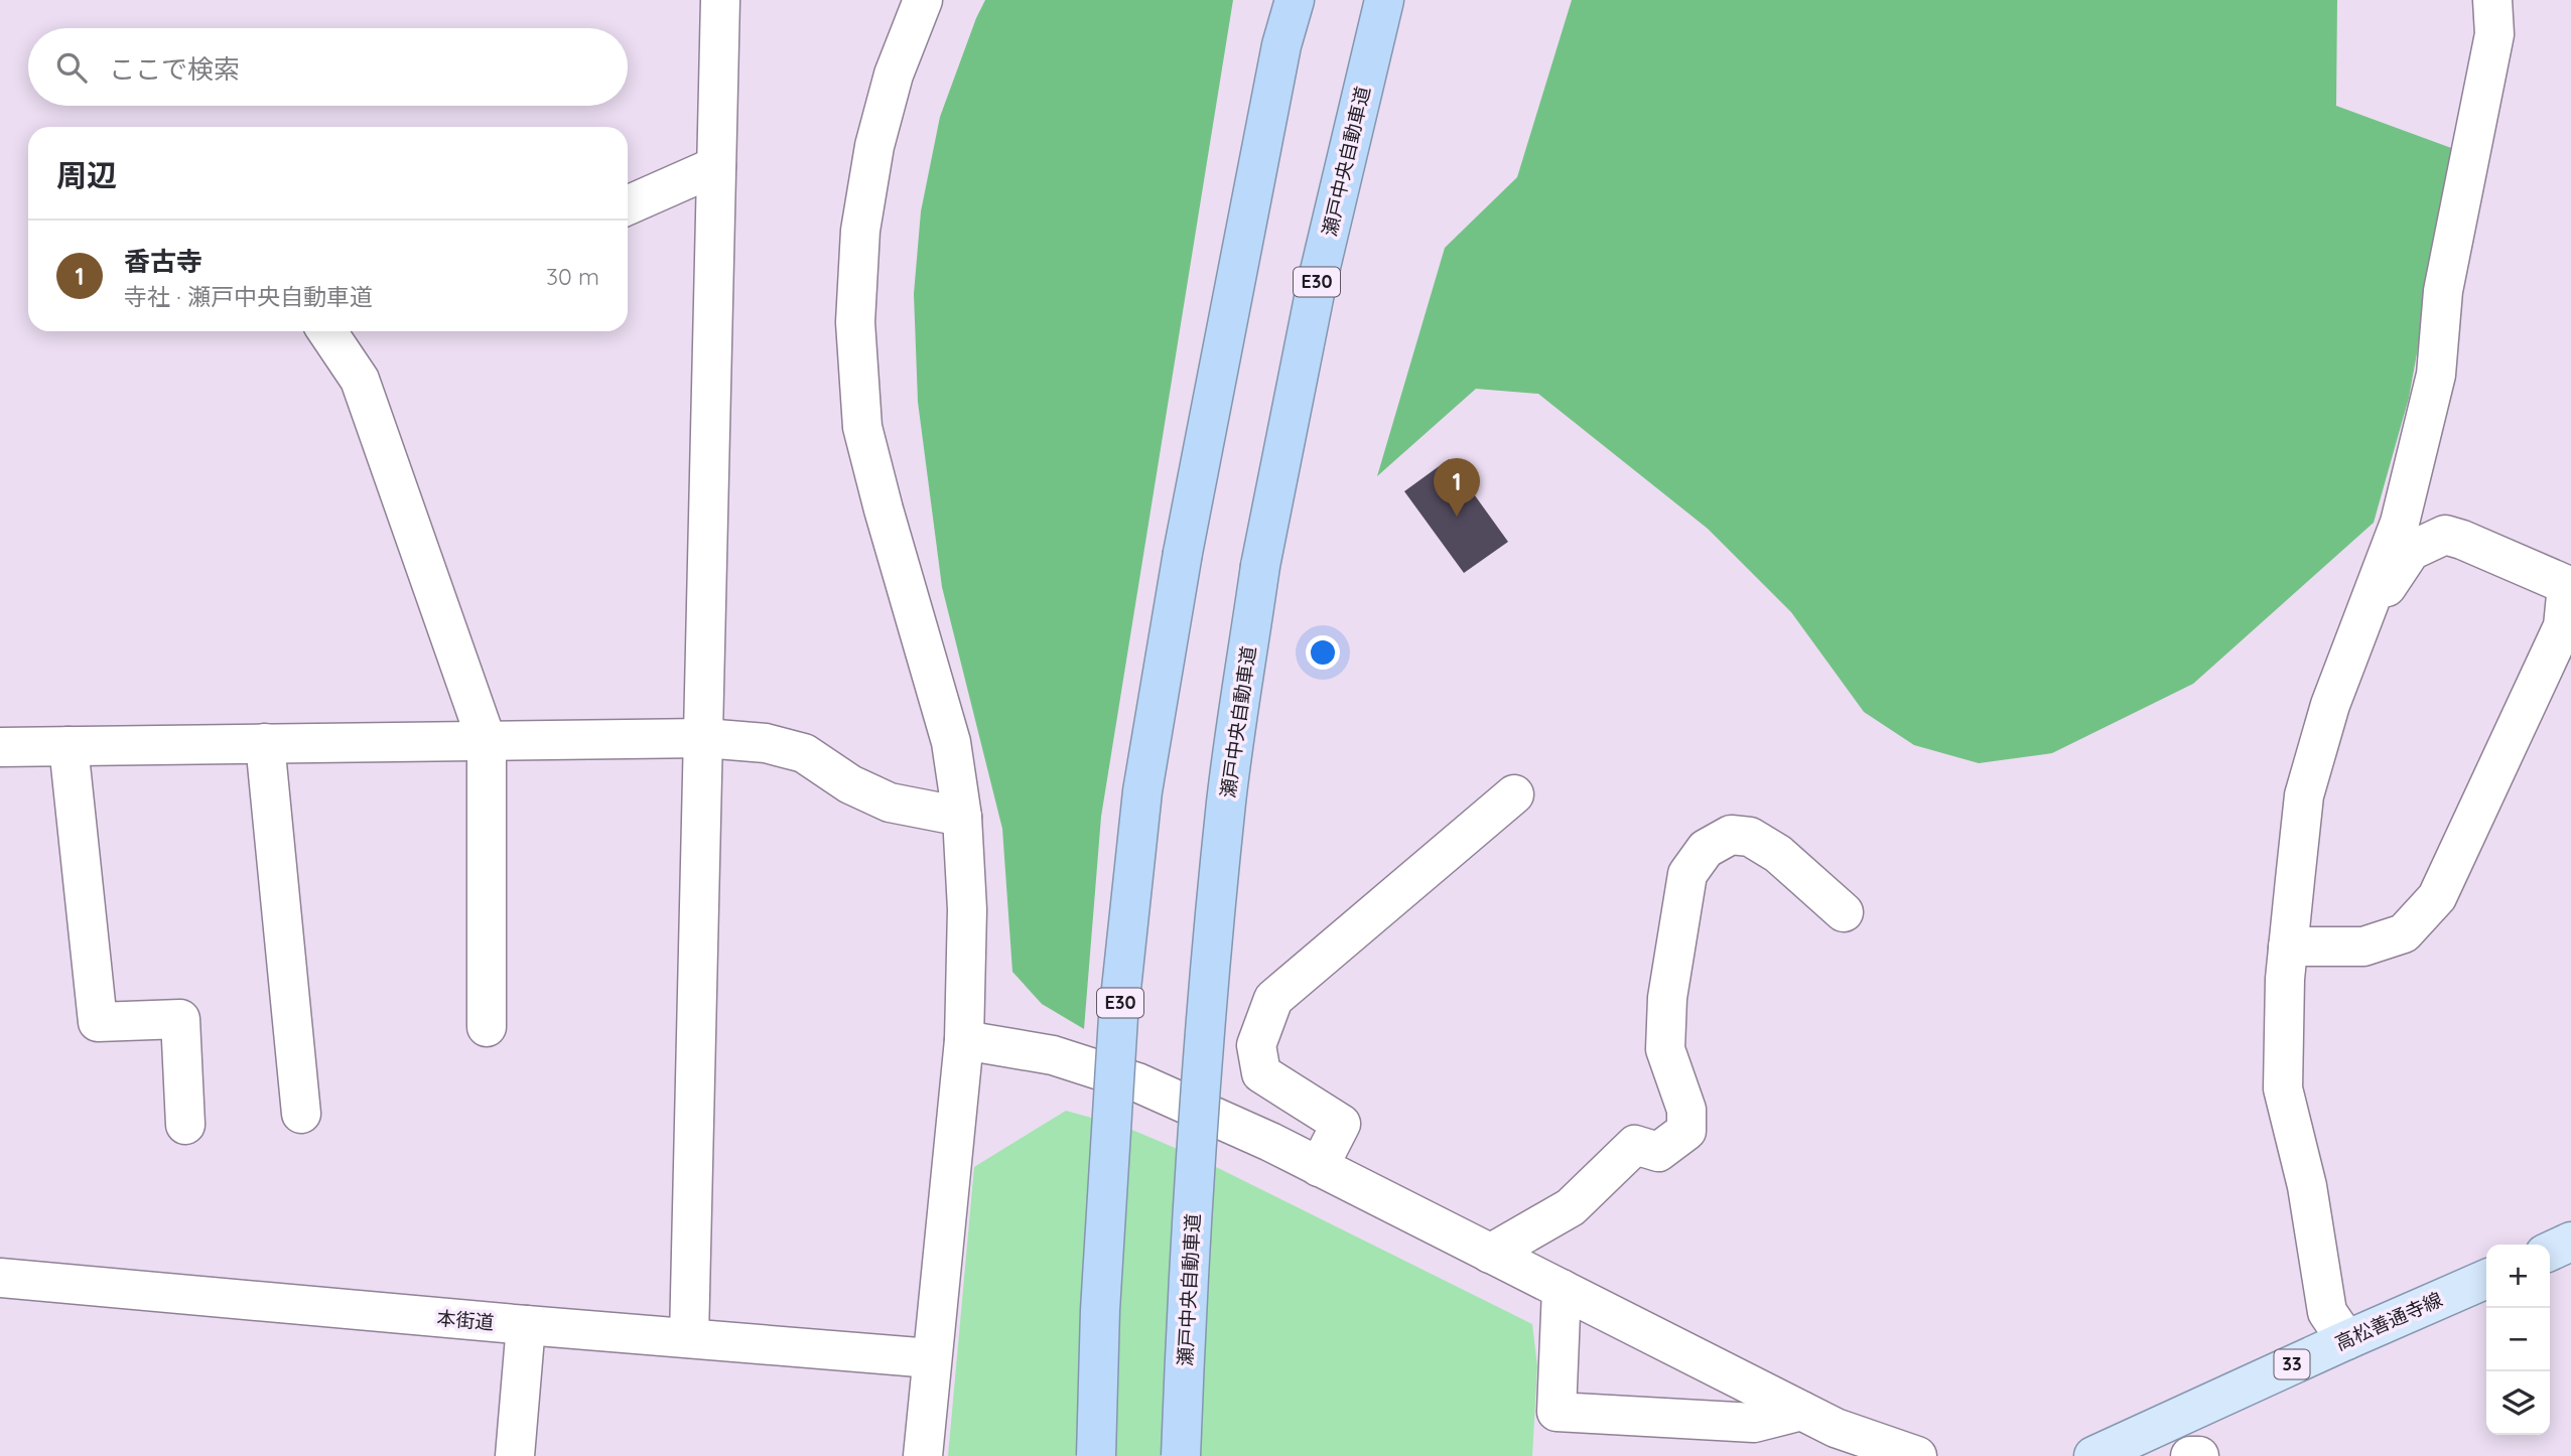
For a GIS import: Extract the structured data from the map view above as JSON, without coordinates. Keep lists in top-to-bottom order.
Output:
{
  "streets": {
    "highway": ["瀬戸中央自動車道", "E30"],
    "main road": ["高松善通寺線", "33"],
    "street": ["本街道"]
  },
  "page": {
    "search": "ここで検索",
    "heading": "周辺",
    "list": [
      {
        "mark": "1",
        "name": "香古寺",
        "note": "寺社 · 瀬戸中央自動車道",
        "value": "30 m"
      }
    ],
    "pins": "1",
    "map_buttons": ["+", "−"]
  }
}
